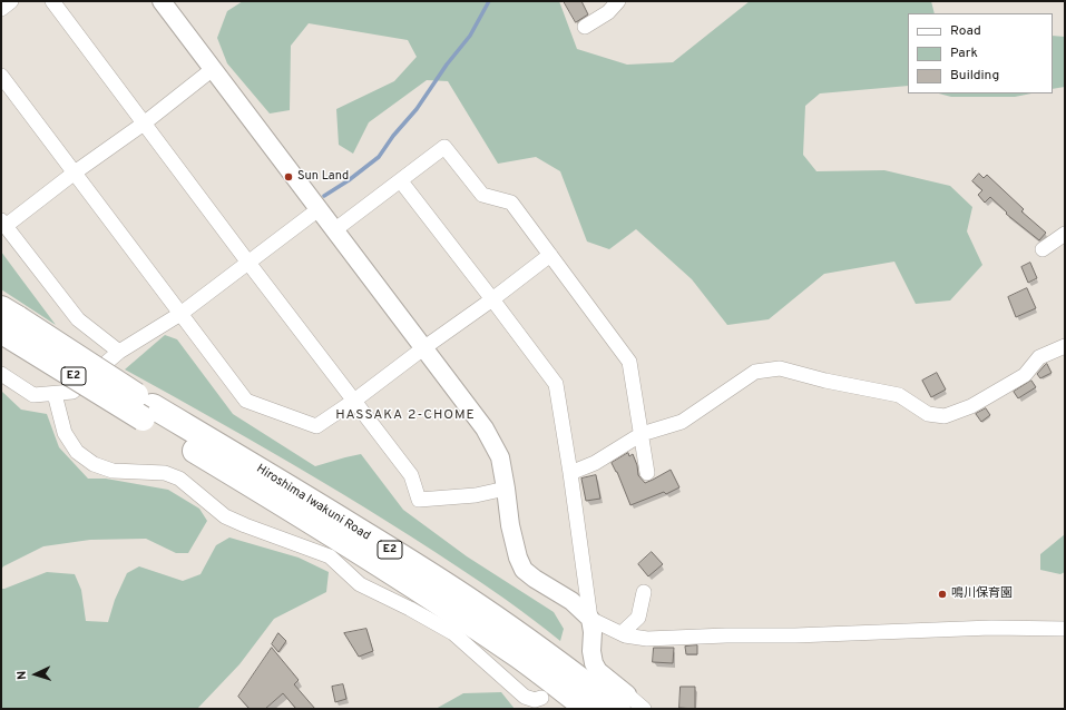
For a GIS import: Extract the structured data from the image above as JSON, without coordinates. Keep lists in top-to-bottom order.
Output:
{
  "streets": {
    "highway": ["E2", "Hiroshima Iwakuni Road"]
  },
  "districts": ["HASSAKA 2-CHOME"],
  "places": ["Sun Land", "鳴川保育園"],
  "legend": ["Road", "Park", "Building"],
  "north": "left"
}
